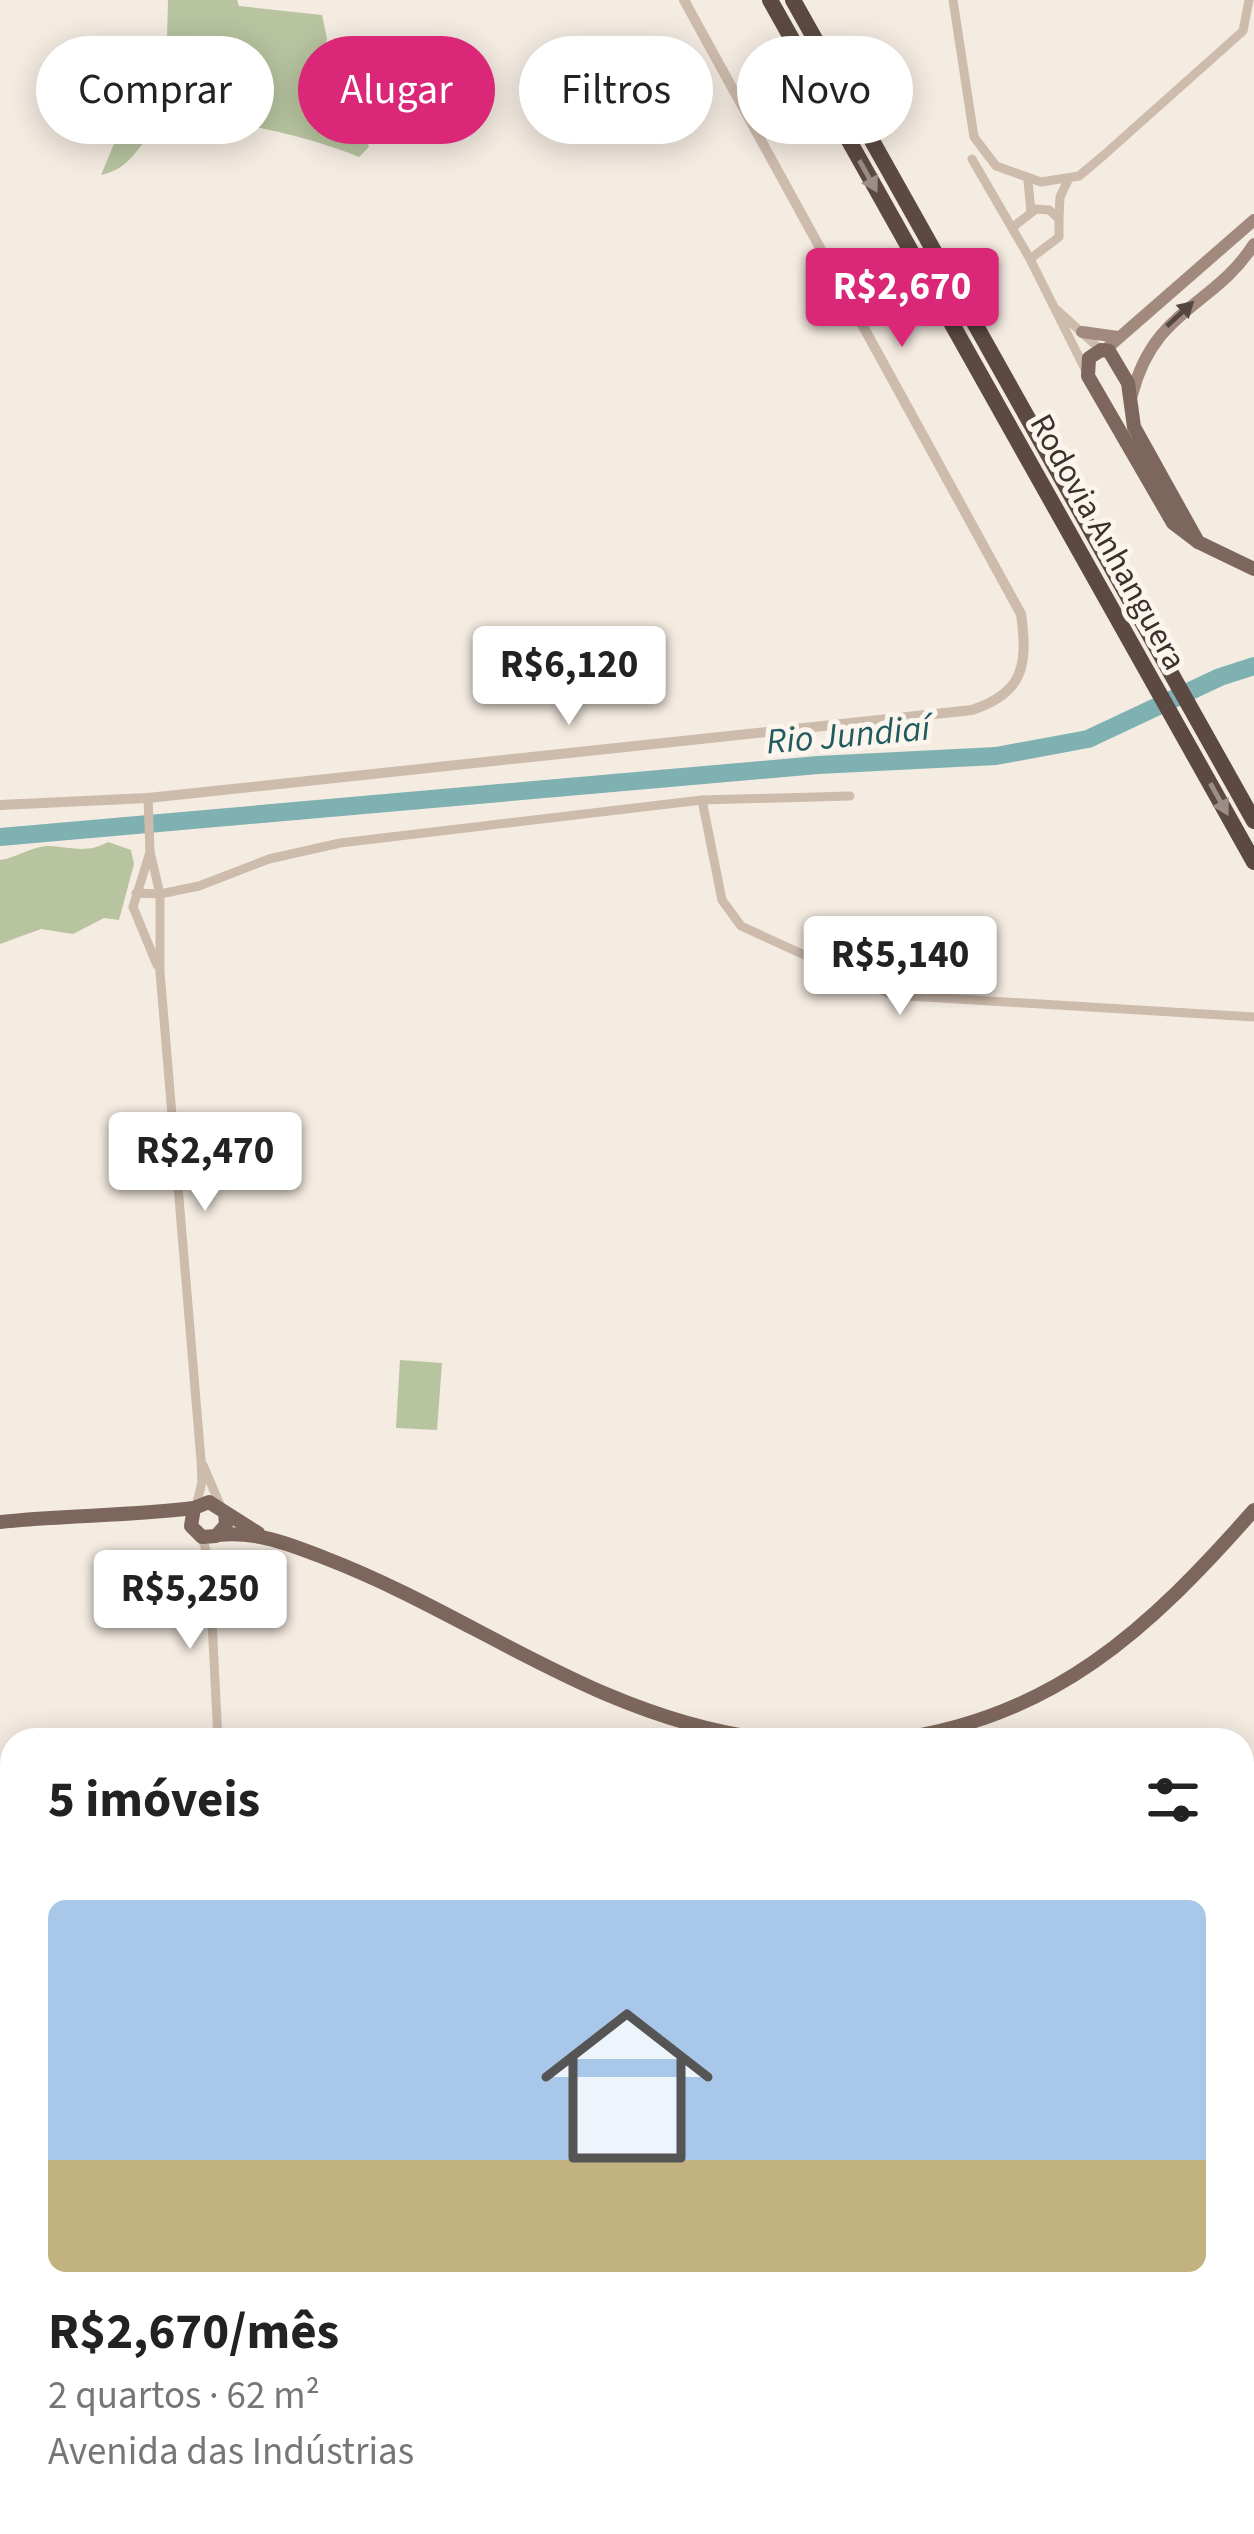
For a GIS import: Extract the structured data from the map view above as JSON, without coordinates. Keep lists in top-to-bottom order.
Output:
{
  "streets": {
    "highway": ["Rodovia Anhanguera"]
  },
  "water": ["Rio Jundiaí"],
  "page": {
    "chip": [
      "Comprar",
      "Alugar",
      "Filtros",
      "Novo"
    ],
    "price": [
      "R$2,670",
      "R$6,120",
      "R$5,140",
      "R$2,470",
      "R$5,250"
    ],
    "heading": "5 imóveis",
    "list": [
      {
        "name": "R$2,670/mês",
        "note": "2 quartos · 62 m² · Avenida das Indústrias"
      }
    ]
  }
}
